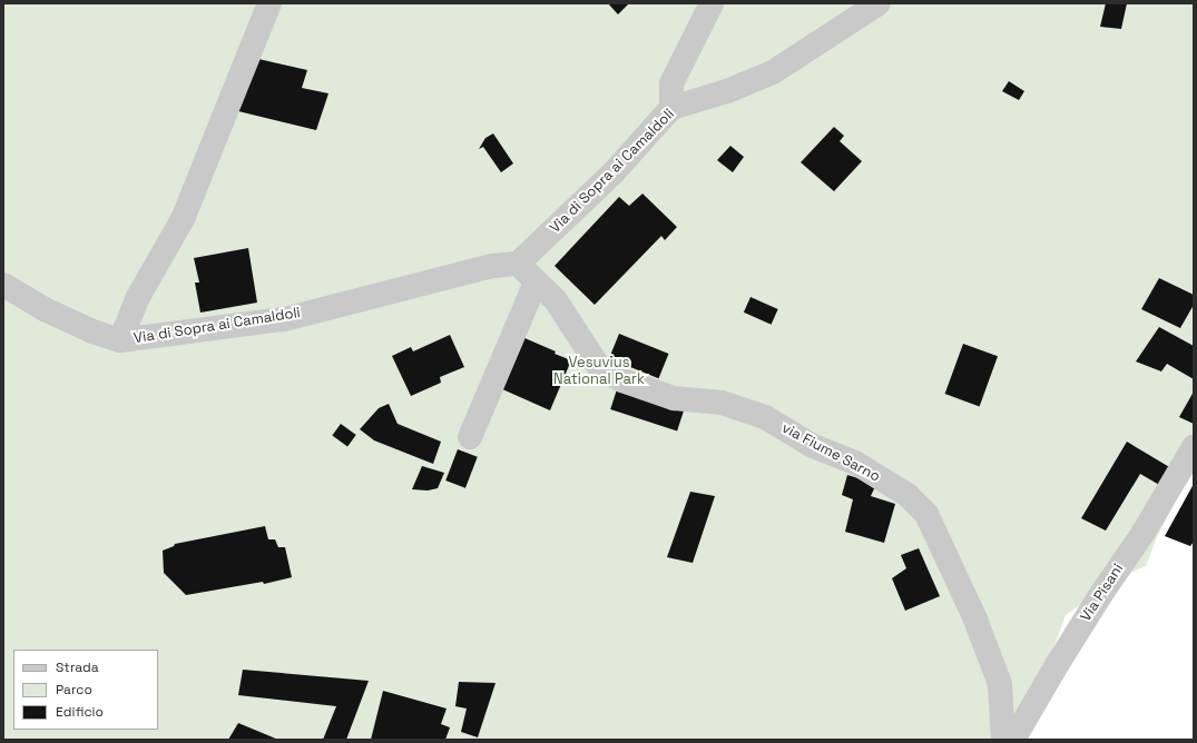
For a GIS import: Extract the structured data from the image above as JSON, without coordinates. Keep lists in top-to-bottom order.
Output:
{
  "streets": {
    "street": ["Via di Sopra ai Camaldoli", "via Fiume Sarno", "Via Pisani"]
  },
  "parks": ["Vesuvius National Park"],
  "legend": ["Strada", "Parco", "Edificio"]
}
